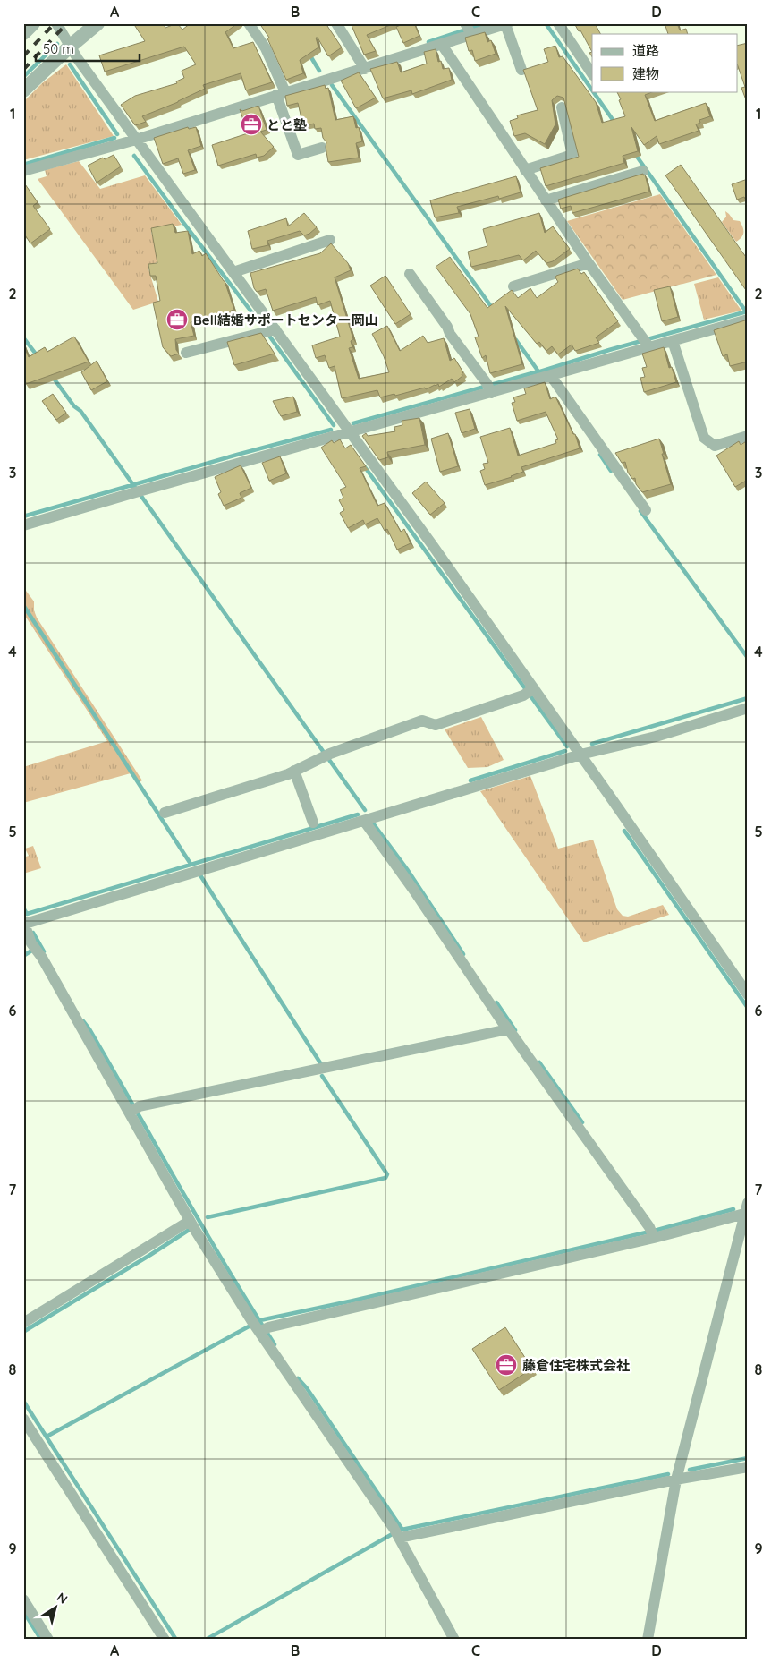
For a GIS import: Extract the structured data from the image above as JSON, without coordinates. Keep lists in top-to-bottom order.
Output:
{
  "places": {
    "office": ["とと塾", "Bell結婚サポートセンター岡山", "藤倉住宅株式会社"]
  },
  "legend": ["道路", "建物"],
  "scale_bar": "50 m",
  "north": "top right",
  "grid": {
    "columns": [
      "A",
      "B",
      "C",
      "D"
    ],
    "rows": [
      "1",
      "2",
      "3",
      "4",
      "5",
      "6",
      "7",
      "8",
      "9"
    ]
  }
}
